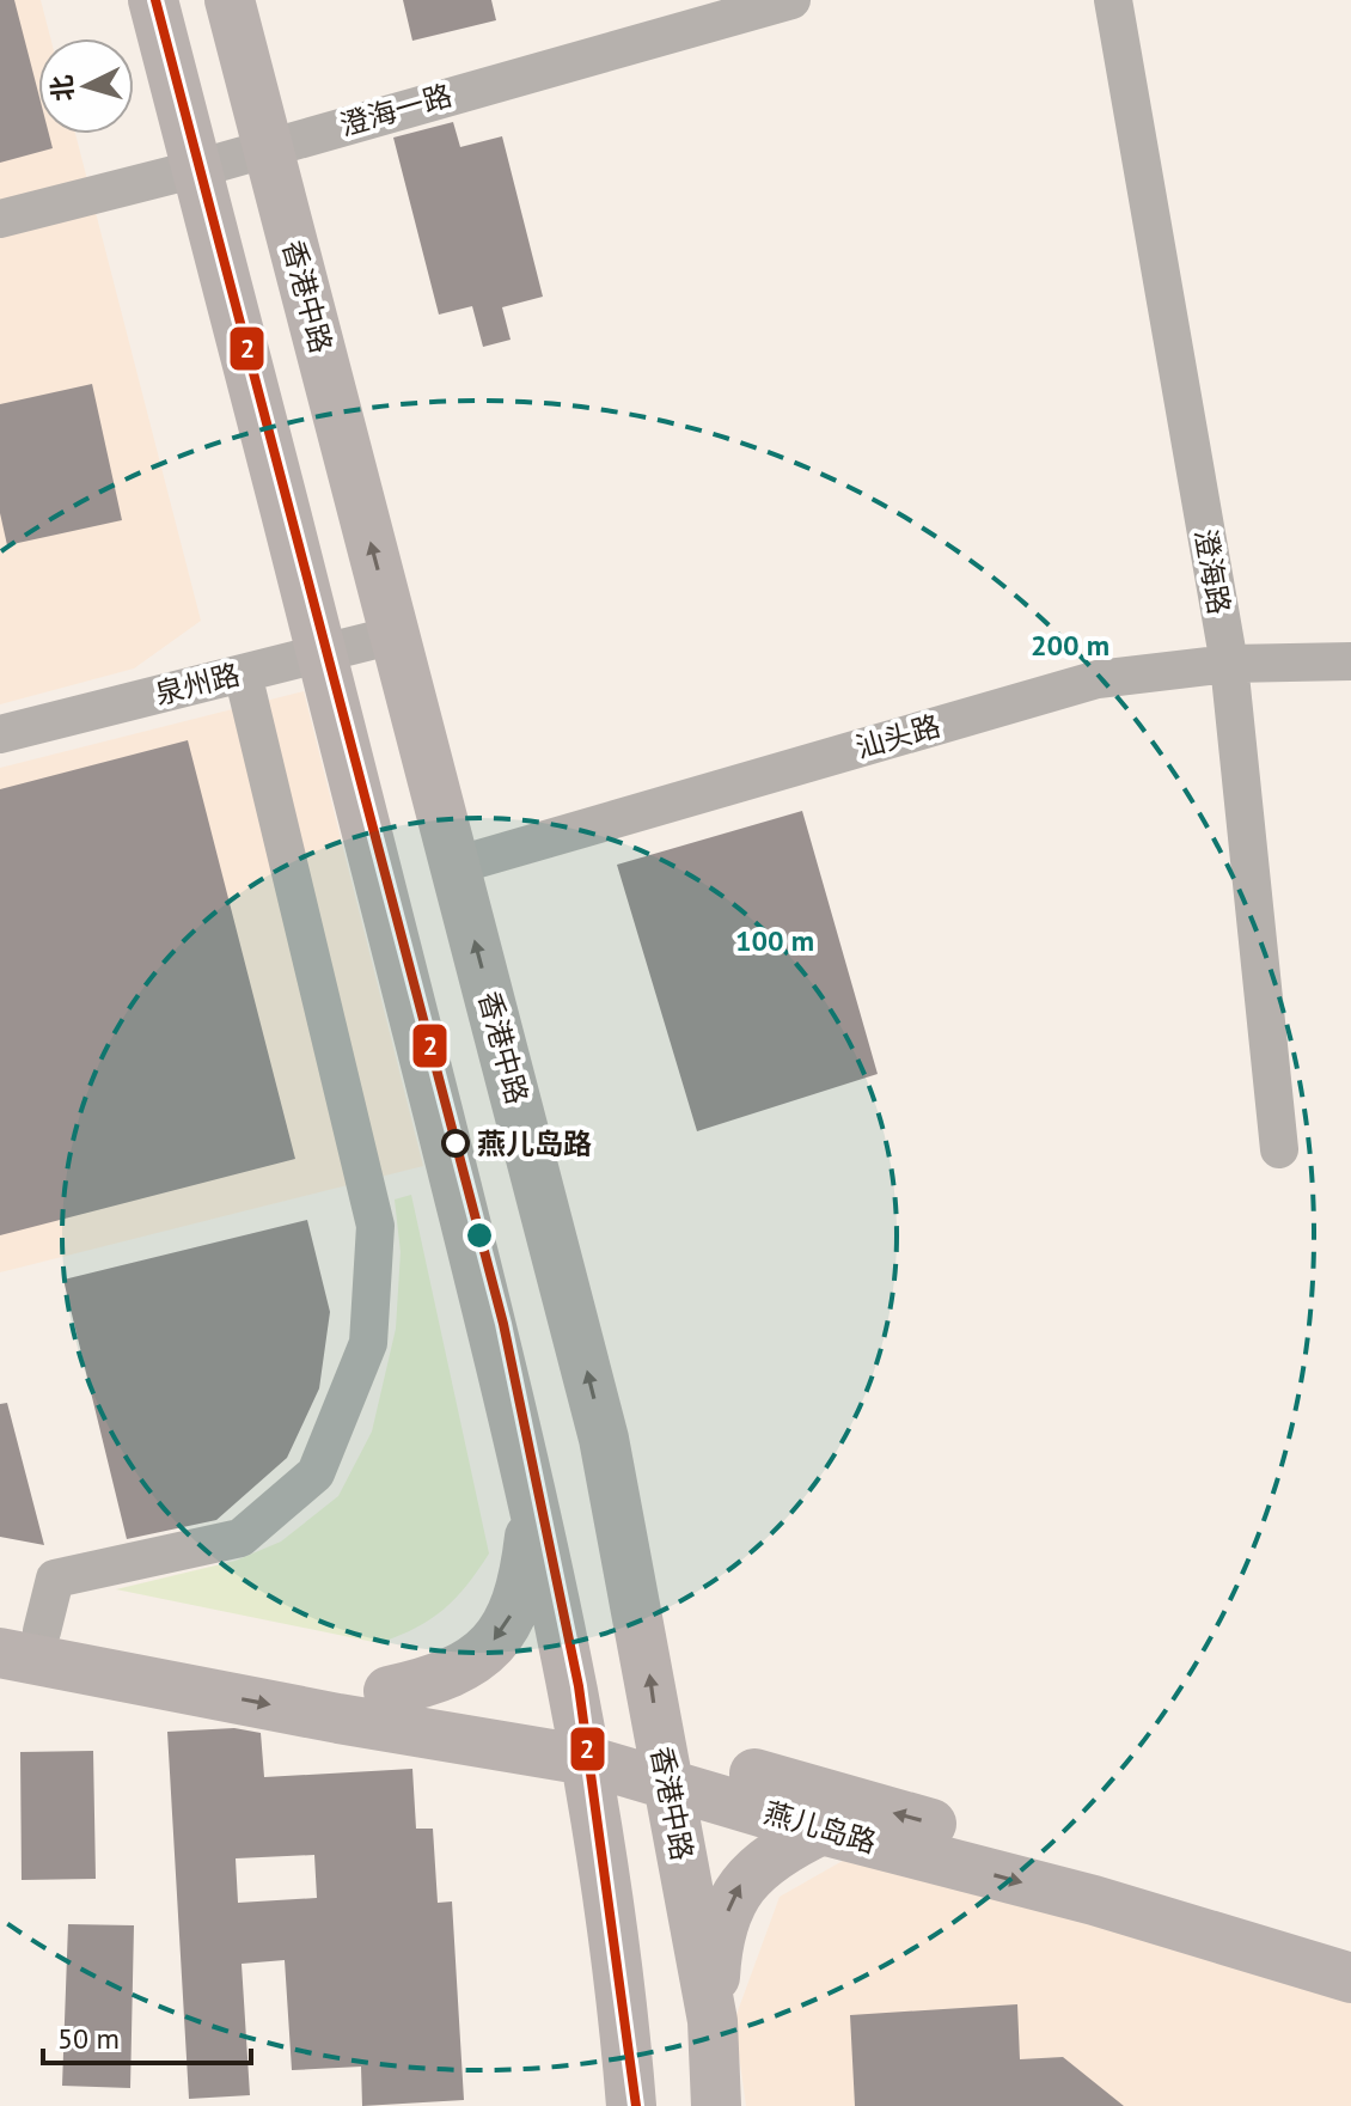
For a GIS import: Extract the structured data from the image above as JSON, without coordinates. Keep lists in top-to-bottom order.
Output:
{
  "streets": {
    "main road": ["香港中路", "燕儿岛路"],
    "street": [
      "澄海一路",
      "澄海路",
      "泉州路",
      "汕头路"
    ]
  },
  "crossings": [
    ["澄海一路", "香港中路"],
    ["香港中路", "泉州路"],
    ["香港中路", "汕头路"],
    ["香港中路", "燕儿岛路"],
    ["澄海路", "汕头路"]
  ],
  "places": ["燕儿岛路"],
  "lines": ["transit line 2"],
  "scale_bar": "50 m",
  "north": "left",
  "rings": ["200 m", "100 m"]
}
